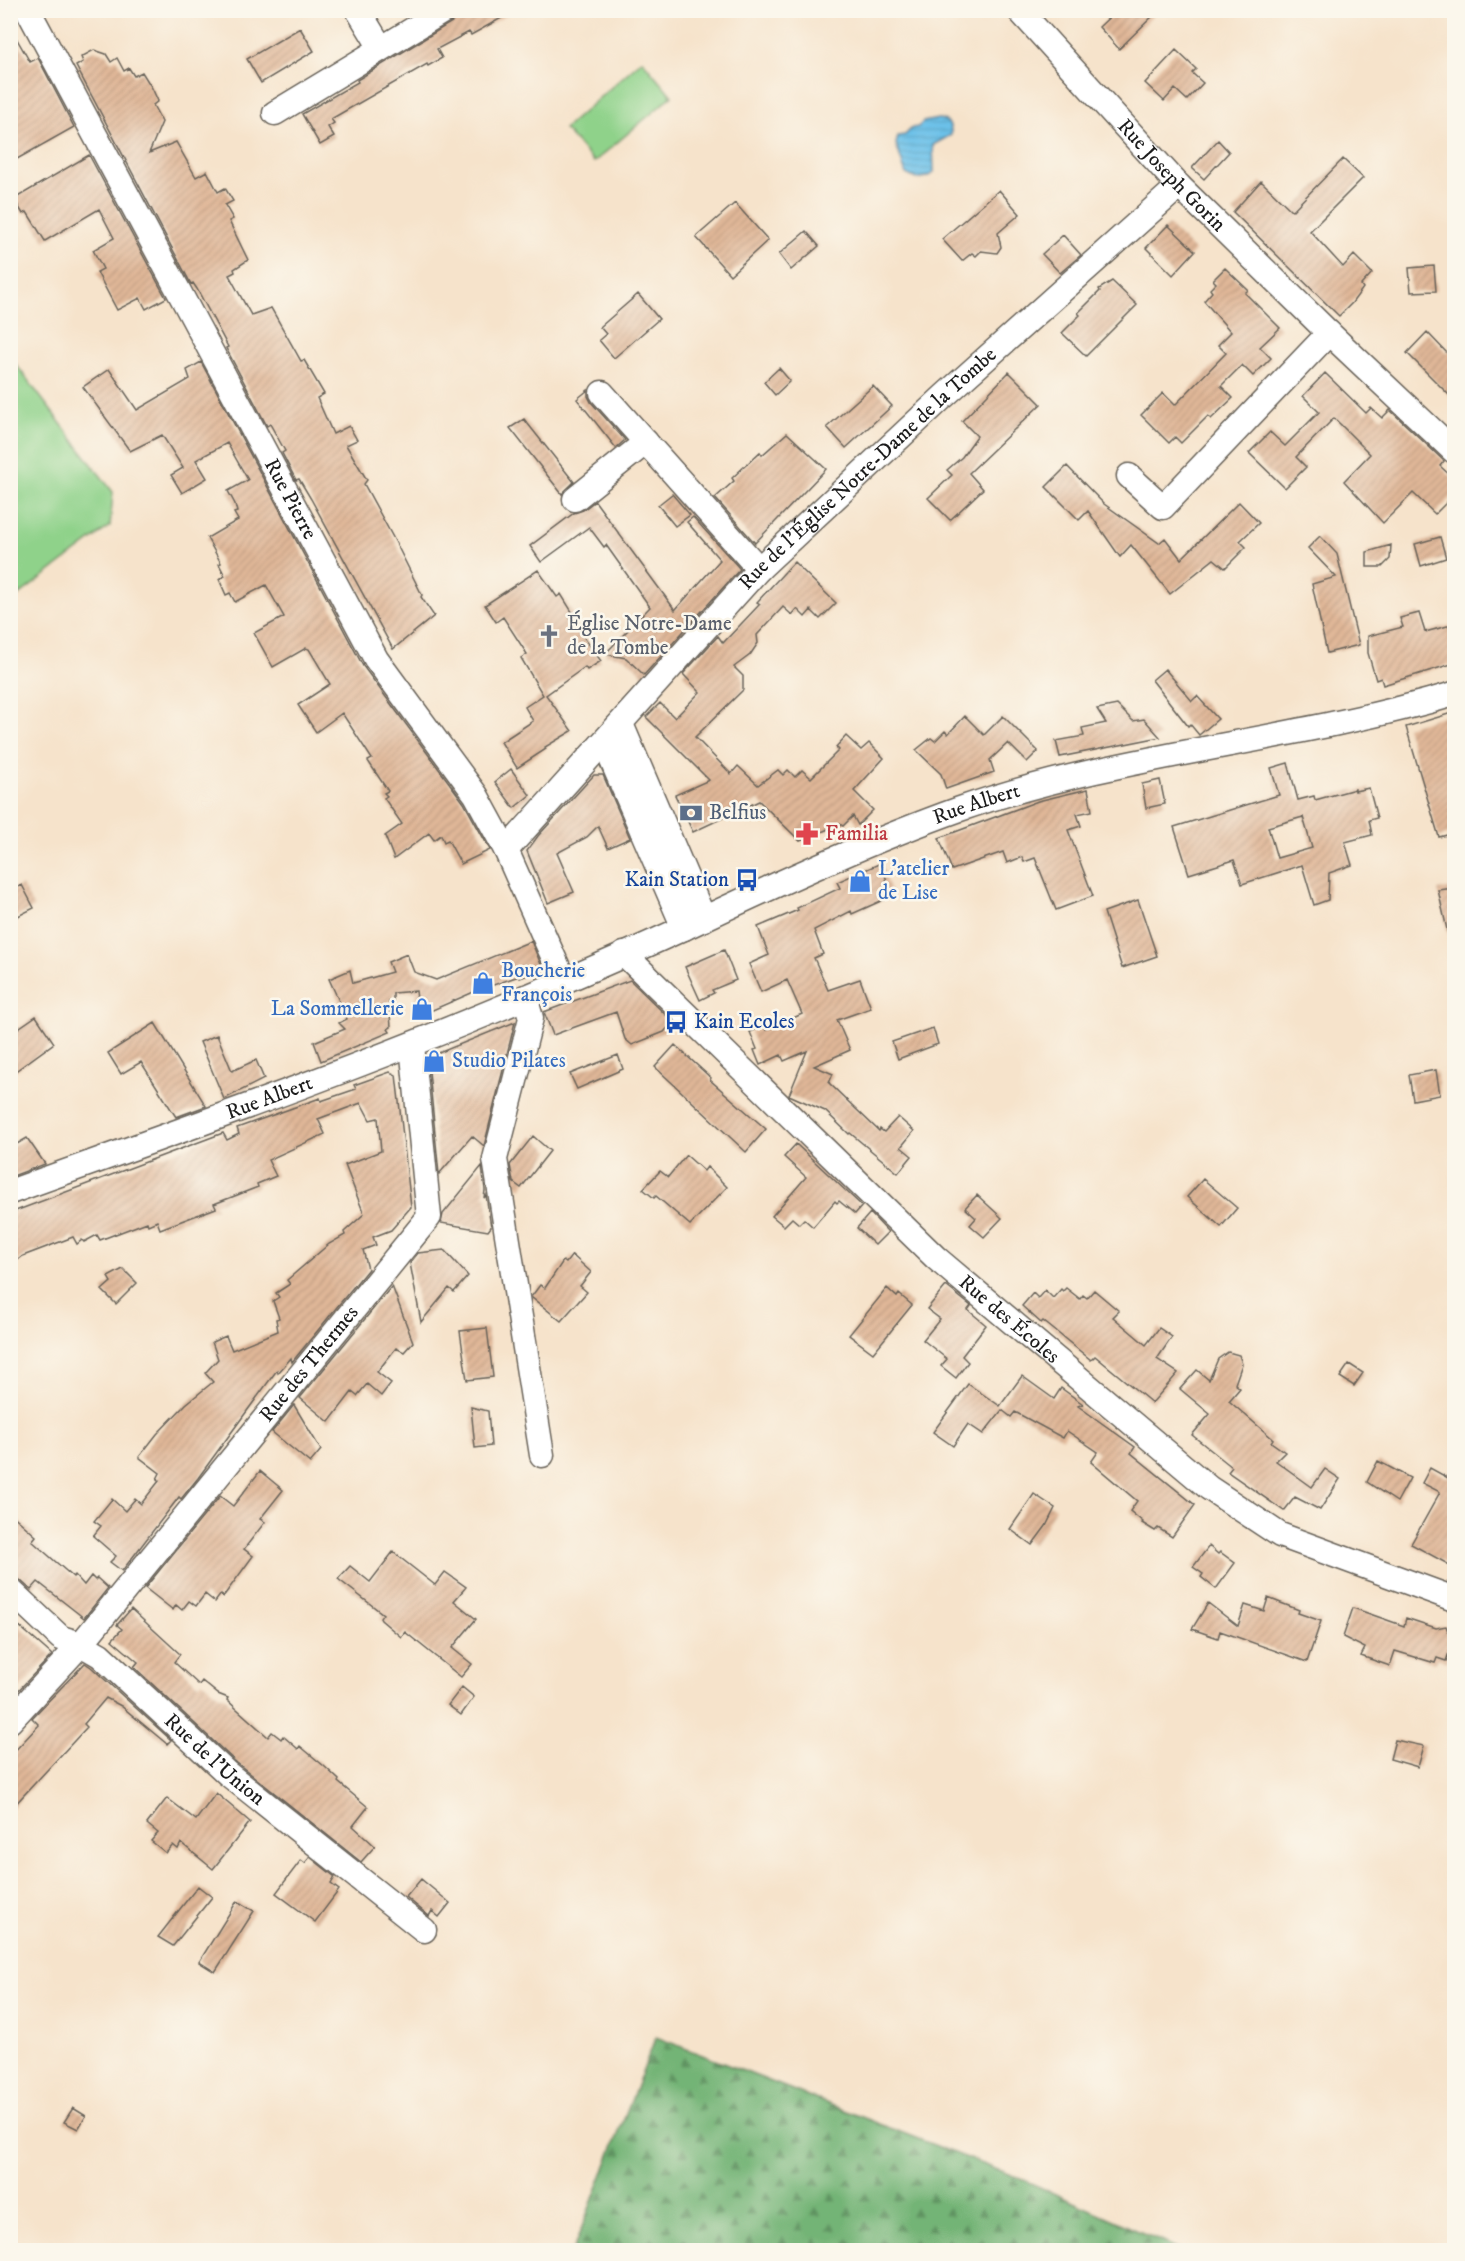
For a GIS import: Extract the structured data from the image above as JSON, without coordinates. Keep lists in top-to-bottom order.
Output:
{
  "streets": {
    "street": [
      "Rue Joseph Gorin",
      "Rue de l’Église Notre-Dame de la Tombe",
      "Rue Pierre",
      "Rue Albert",
      "Rue des Écoles",
      "Rue des Thermes",
      "Rue de l'Union"
    ]
  },
  "crossings": [
    ["Rue Joseph Gorin", "Rue de l’Église Notre-Dame de la Tombe"],
    ["Rue de l’Église Notre-Dame de la Tombe", "Rue Pierre"],
    ["Rue Pierre", "Rue Albert"],
    ["Rue Albert", "Rue des Écoles"],
    ["Rue Albert", "Rue des Thermes"],
    ["Rue des Thermes", "Rue de l'Union"]
  ],
  "places": {
    "church": ["Église Notre-Dame de la Tombe"],
    "bank": ["Belfius"],
    "pharmacy": ["Familia"],
    "bus stop": ["Kain Station", "Kain Ecoles"],
    "shop": [
      "L'atelier de Lise",
      "Boucherie François",
      "La Sommellerie",
      "Studio Pilates"
    ]
  }
}
